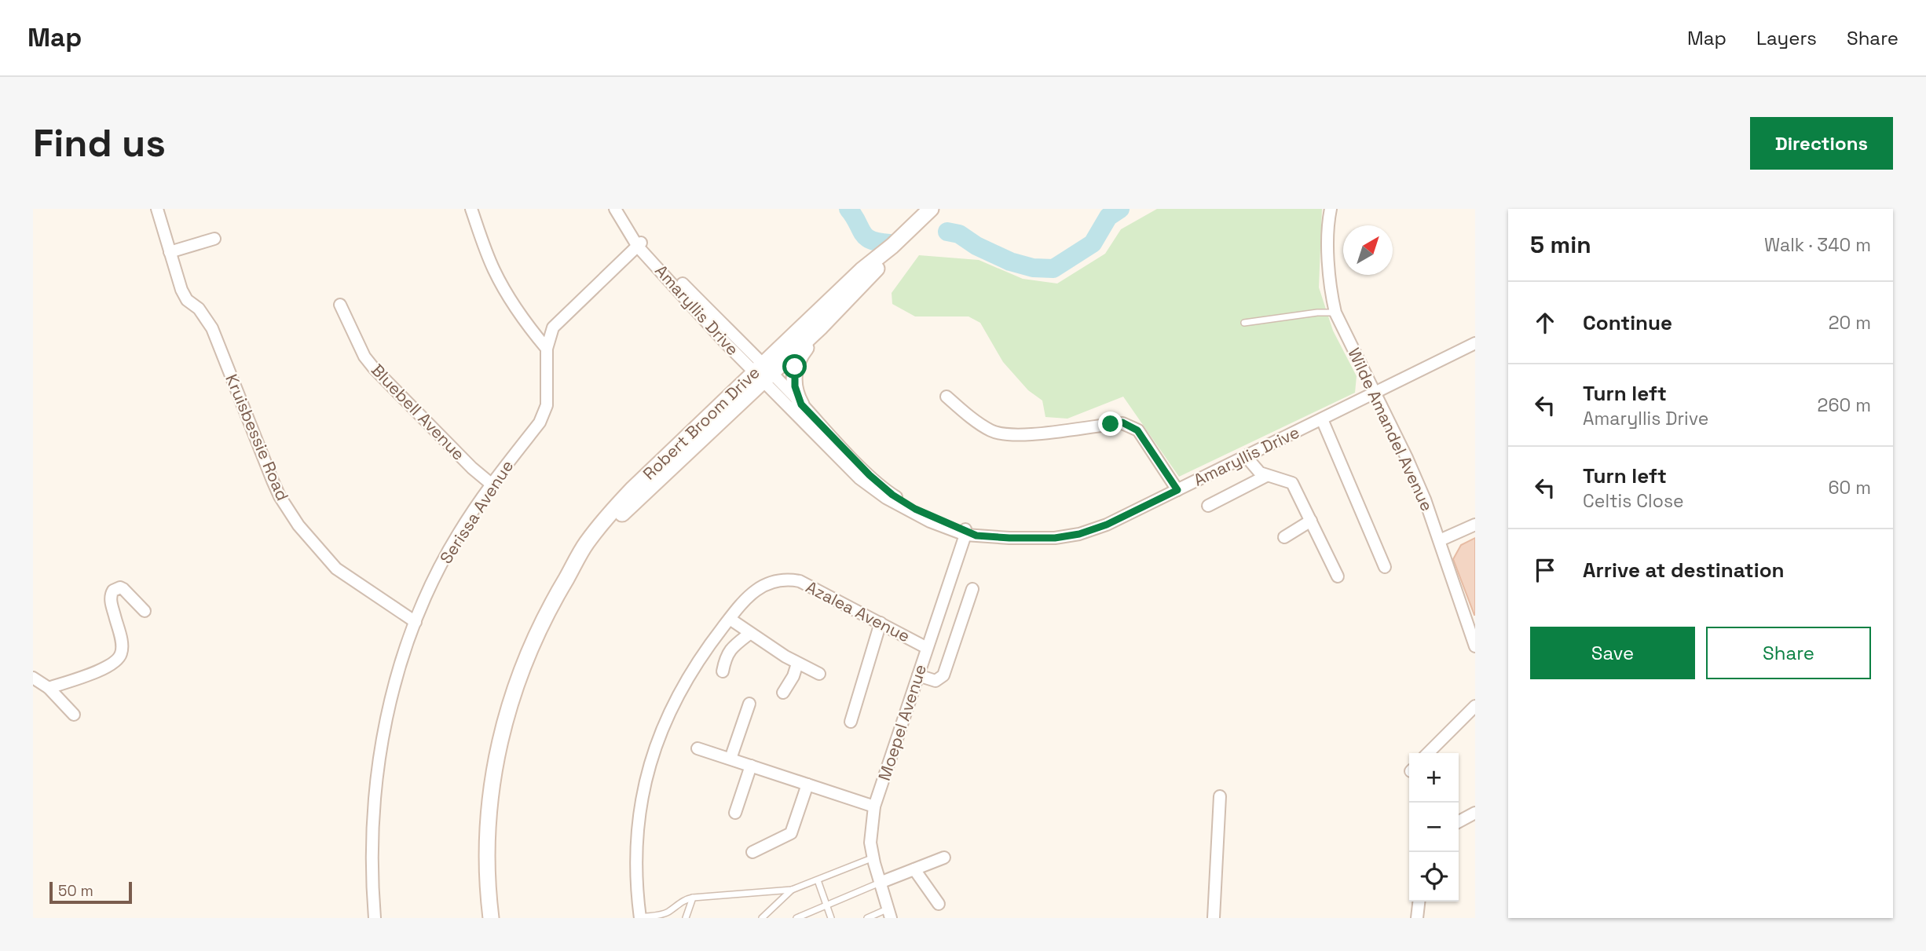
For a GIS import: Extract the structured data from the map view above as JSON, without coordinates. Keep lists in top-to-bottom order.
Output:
{
  "streets": {
    "street": [
      "Amaryllis Drive",
      "Bluebell Avenue",
      "Robert Broom Drive",
      "Wilde Amandel Avenue",
      "Kruisbessie Road",
      "Serissa Avenue",
      "Azalea Avenue",
      "Moepel Avenue"
    ]
  },
  "crossings": [
    ["Amaryllis Drive", "Robert Broom Drive"],
    ["Amaryllis Drive", "Wilde Amandel Avenue"],
    ["Amaryllis Drive", "Serissa Avenue"],
    ["Amaryllis Drive", "Moepel Avenue"],
    ["Bluebell Avenue", "Serissa Avenue"],
    ["Kruisbessie Road", "Serissa Avenue"],
    ["Azalea Avenue", "Moepel Avenue"]
  ],
  "scale_bar": "50 m",
  "north": "top right",
  "page": {
    "header": "Map",
    "nav": ["Map", "Layers", "Share"],
    "buttons": [
      "Directions",
      ["Save", "Share"]
    ],
    "title": "Find us",
    "heading": ["5 min", "Walk · 340 m"],
    "list": [
      ["Continue", "20 m"],
      ["Turn left", "Amaryllis Drive", "260 m"],
      ["Turn left", "Celtis Close", "60 m"],
      "Arrive at destination"
    ],
    "map_buttons": ["+", "−"],
    "scale": "50 m"
  }
}
